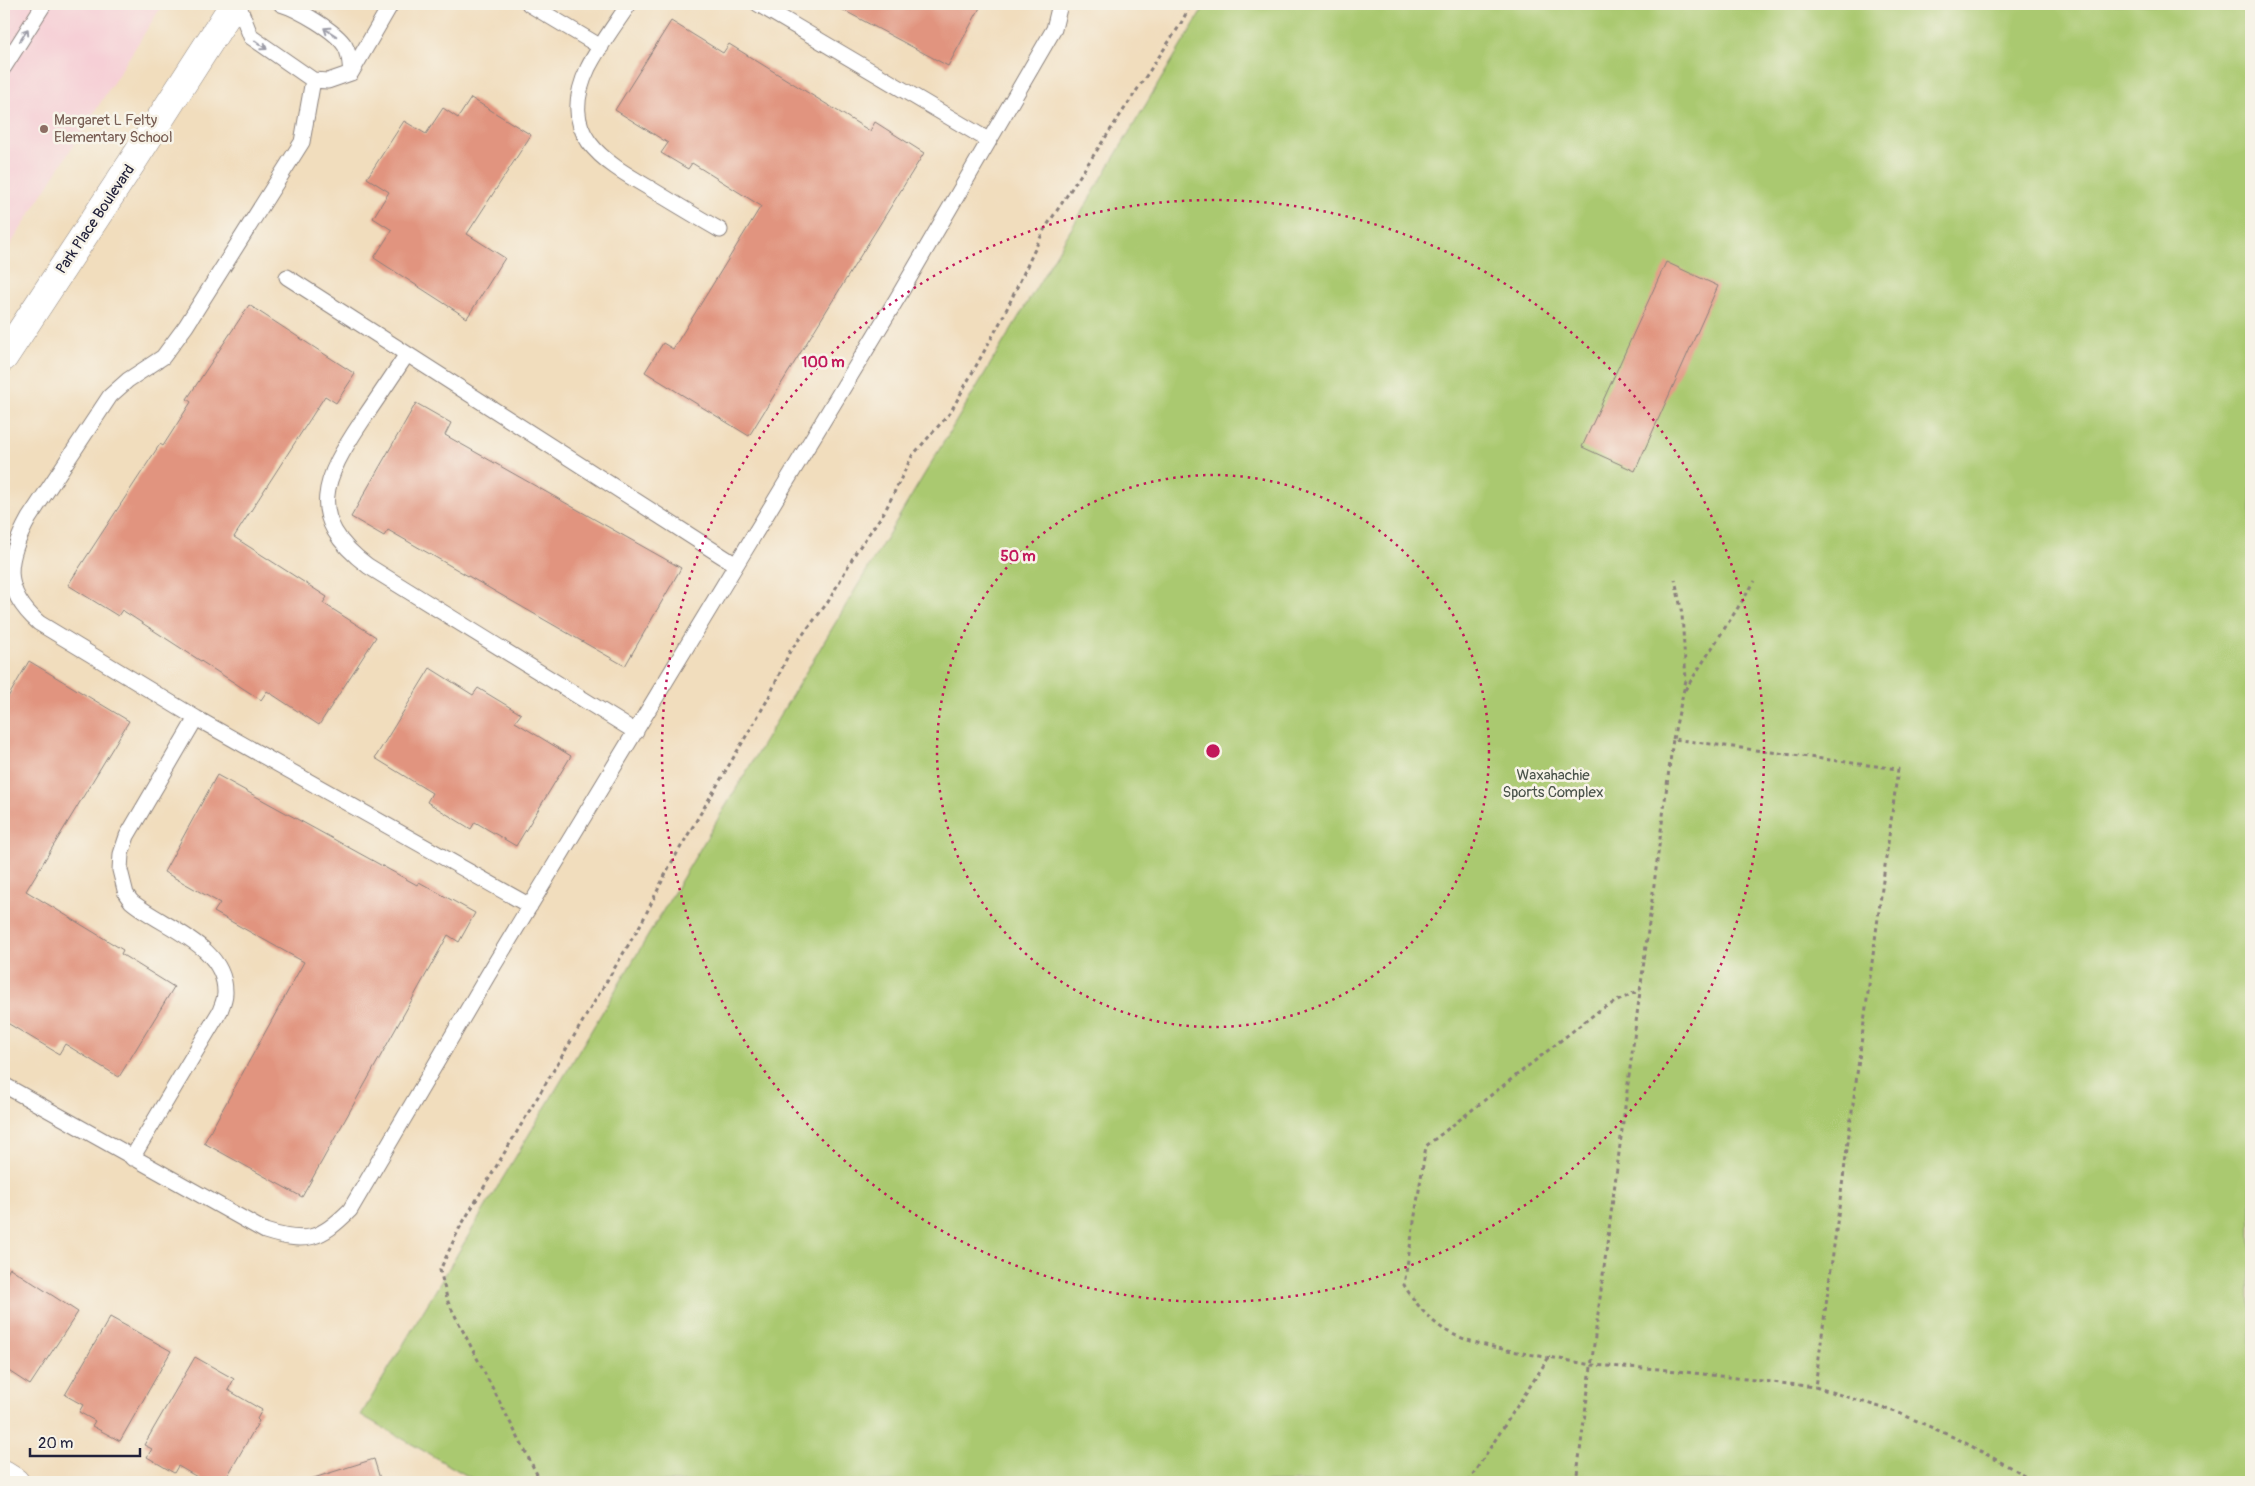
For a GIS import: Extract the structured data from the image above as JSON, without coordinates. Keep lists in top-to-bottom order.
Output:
{
  "streets": {
    "street": ["Park Place Boulevard"]
  },
  "parks": ["Waxahachie Sports Complex"],
  "places": ["Margaret L Felty Elementary School"],
  "scale_bar": "20 m",
  "rings": ["100 m", "50 m"]
}
